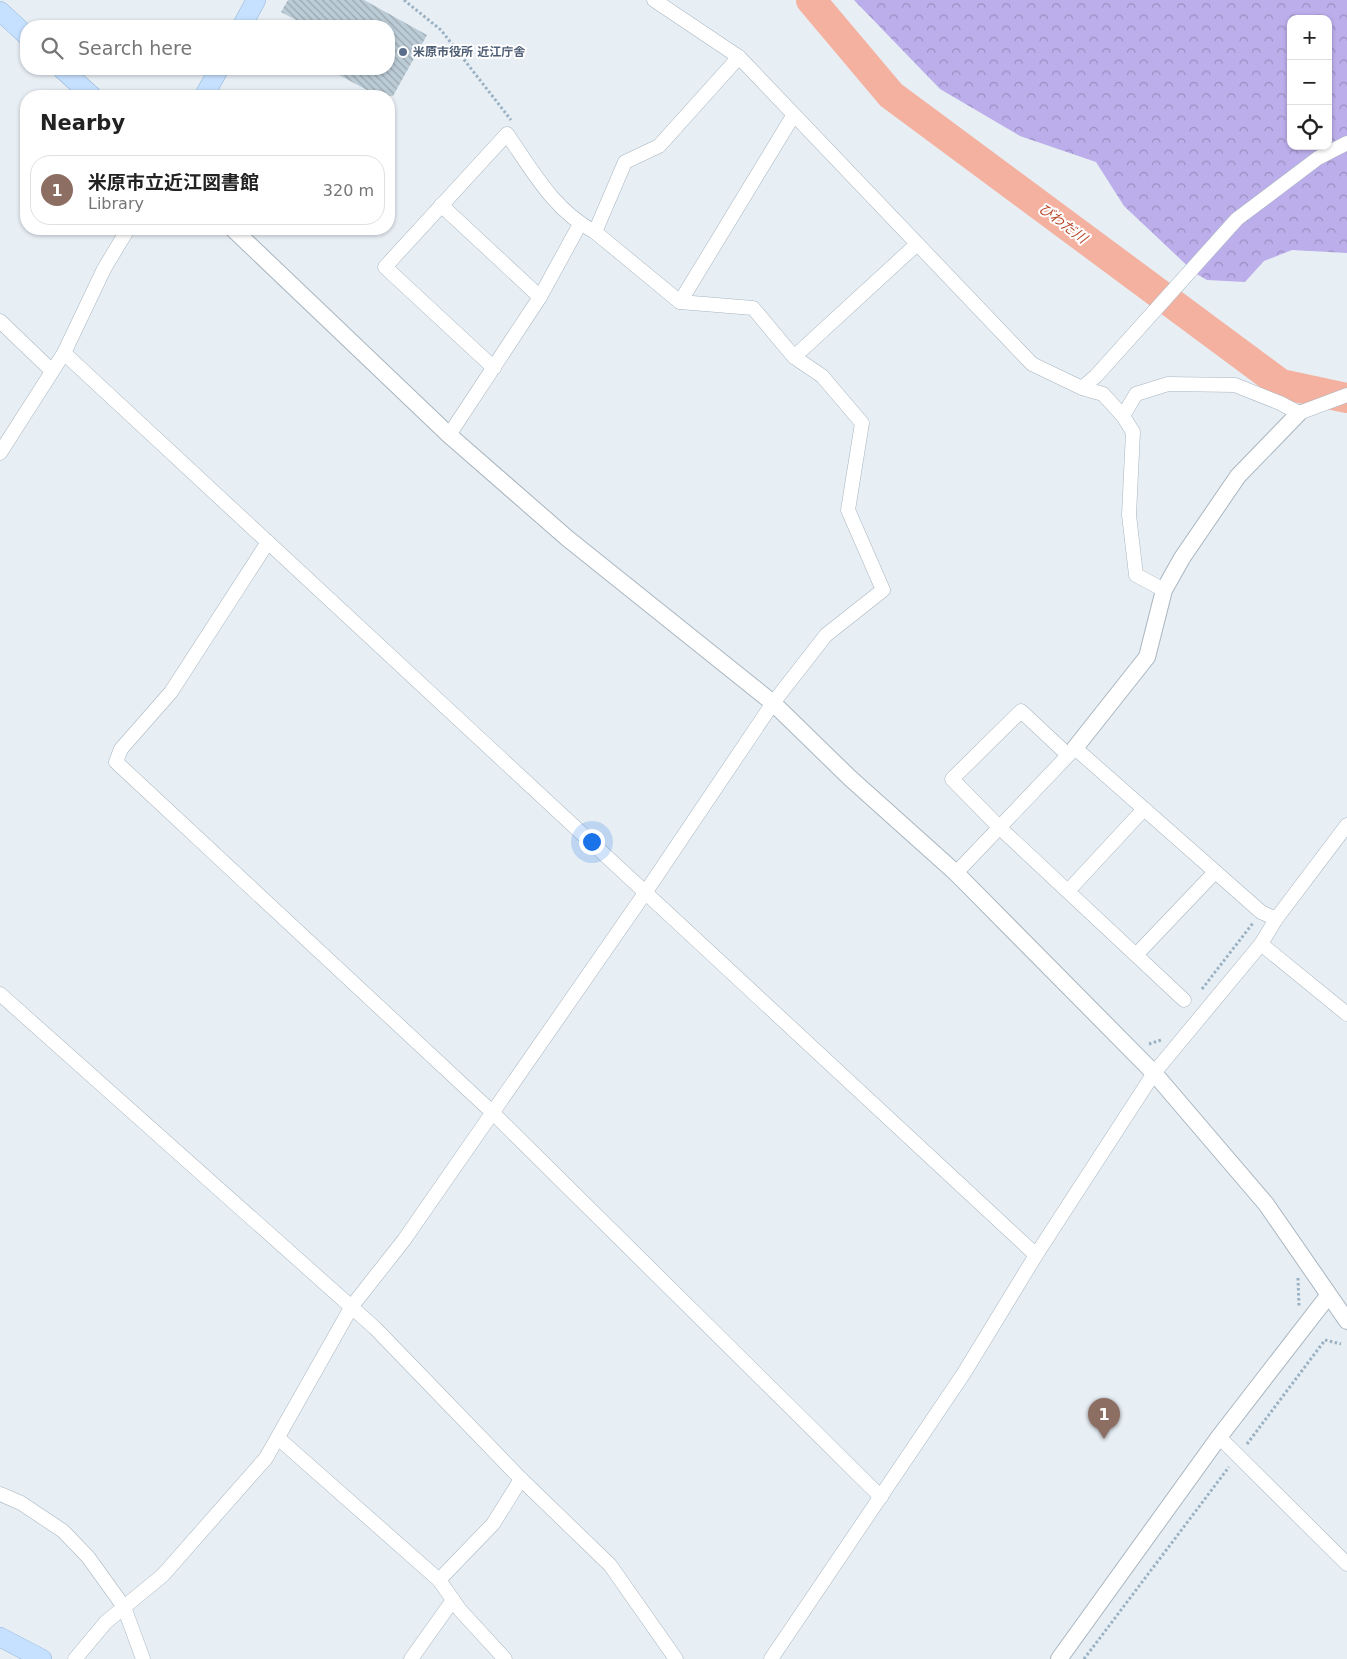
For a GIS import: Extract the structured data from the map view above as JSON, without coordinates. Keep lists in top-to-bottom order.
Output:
{
  "water": ["びわだ川"],
  "places": ["米原市役所 近江庁舎"],
  "page": {
    "map_buttons": ["+", "−"],
    "search": "Search here",
    "heading": "Nearby",
    "list": [
      {
        "mark": "1",
        "name": "米原市立近江図書館",
        "note": "Library",
        "value": "320 m"
      }
    ],
    "pins": "1"
  }
}
